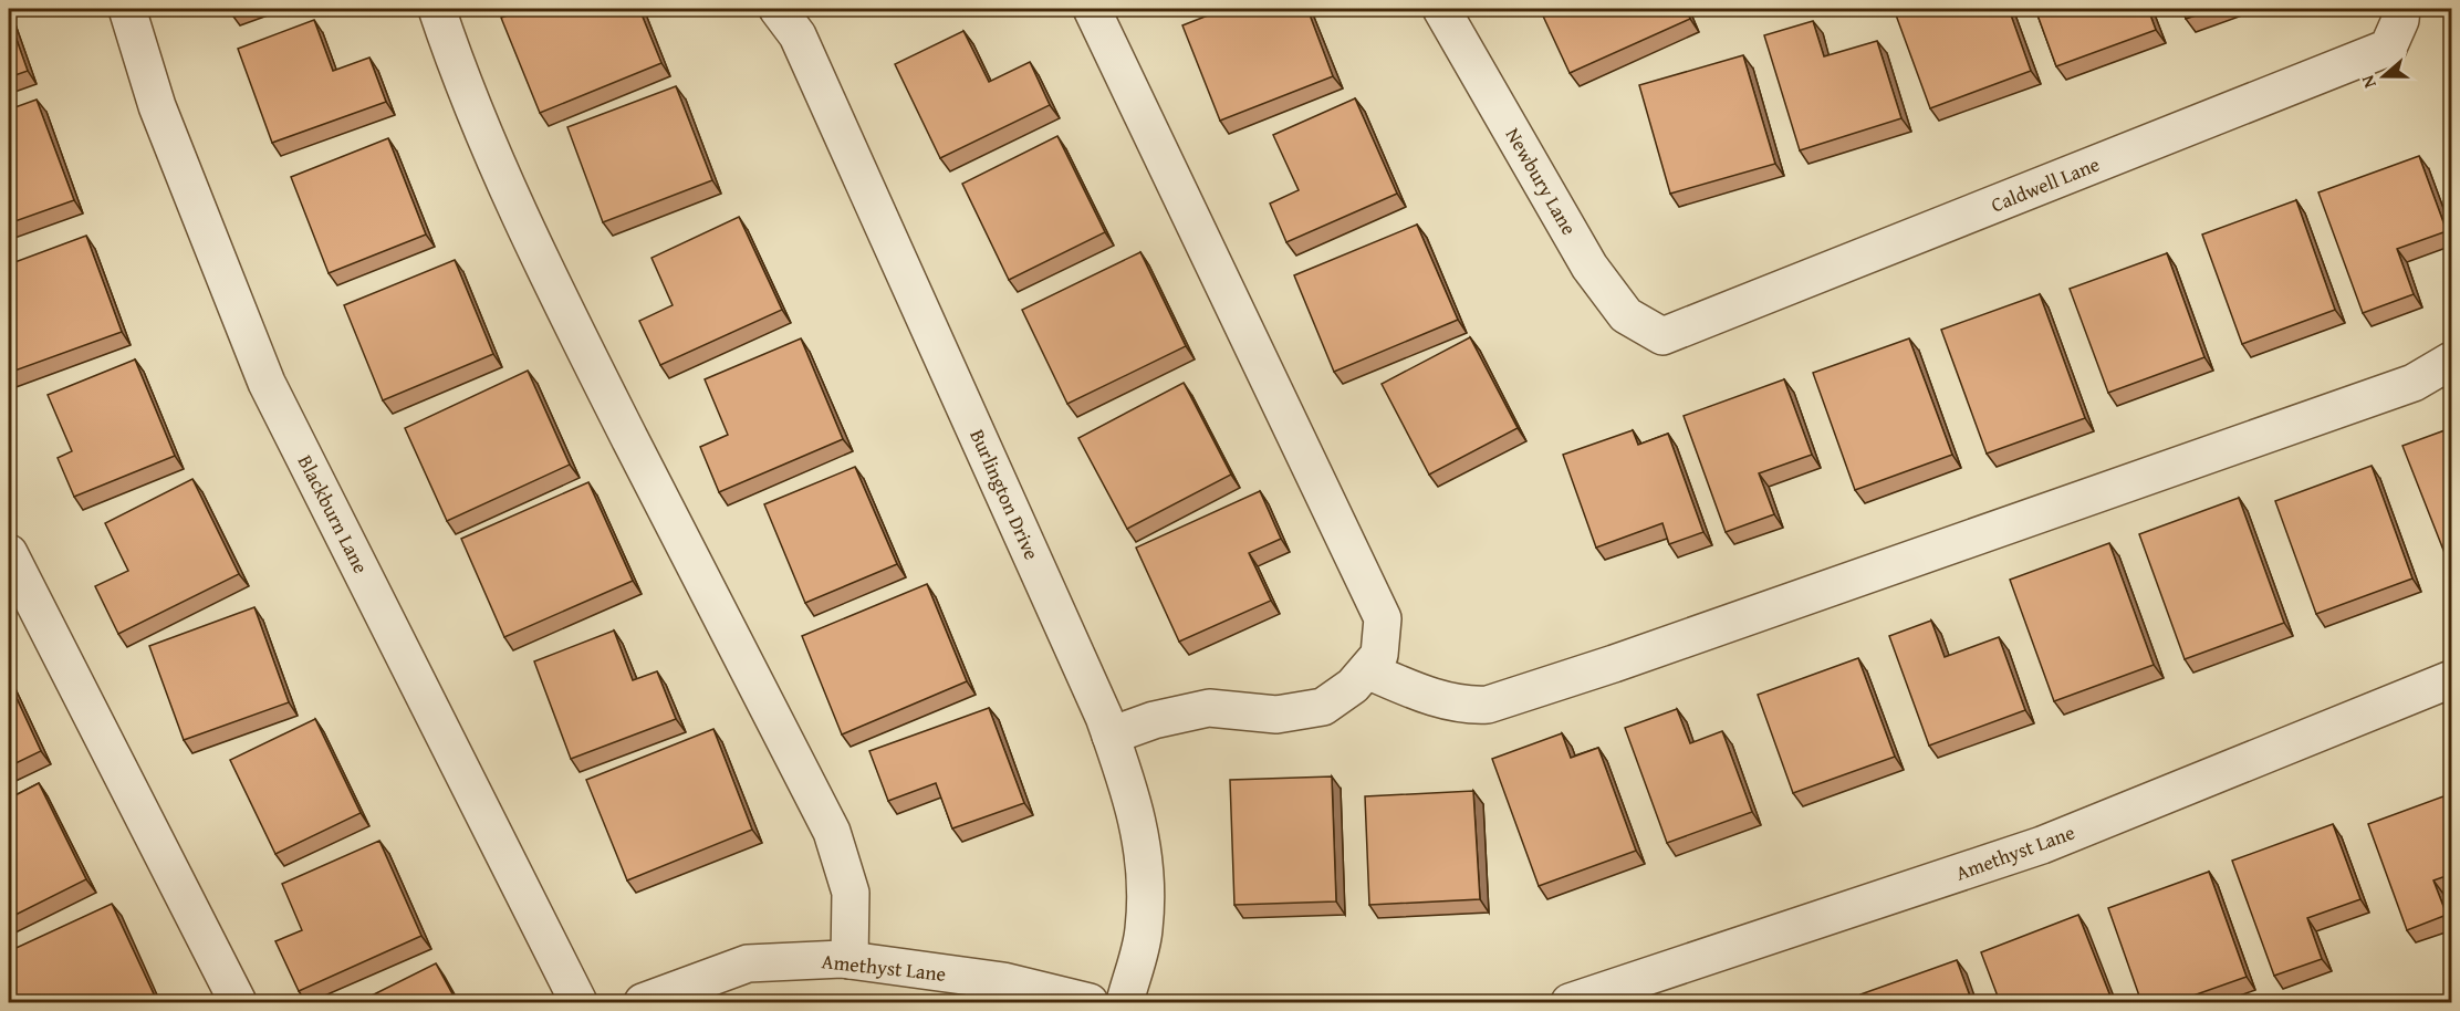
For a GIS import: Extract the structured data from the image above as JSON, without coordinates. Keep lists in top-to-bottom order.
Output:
{
  "streets": {
    "street": [
      "Newbury Lane",
      "Caldwell Lane",
      "Burlington Drive",
      "Blackburn Lane",
      "Amethyst Lane"
    ]
  },
  "crossings": [
    ["Newbury Lane", "Caldwell Lane"]
  ],
  "north": "left"
}
